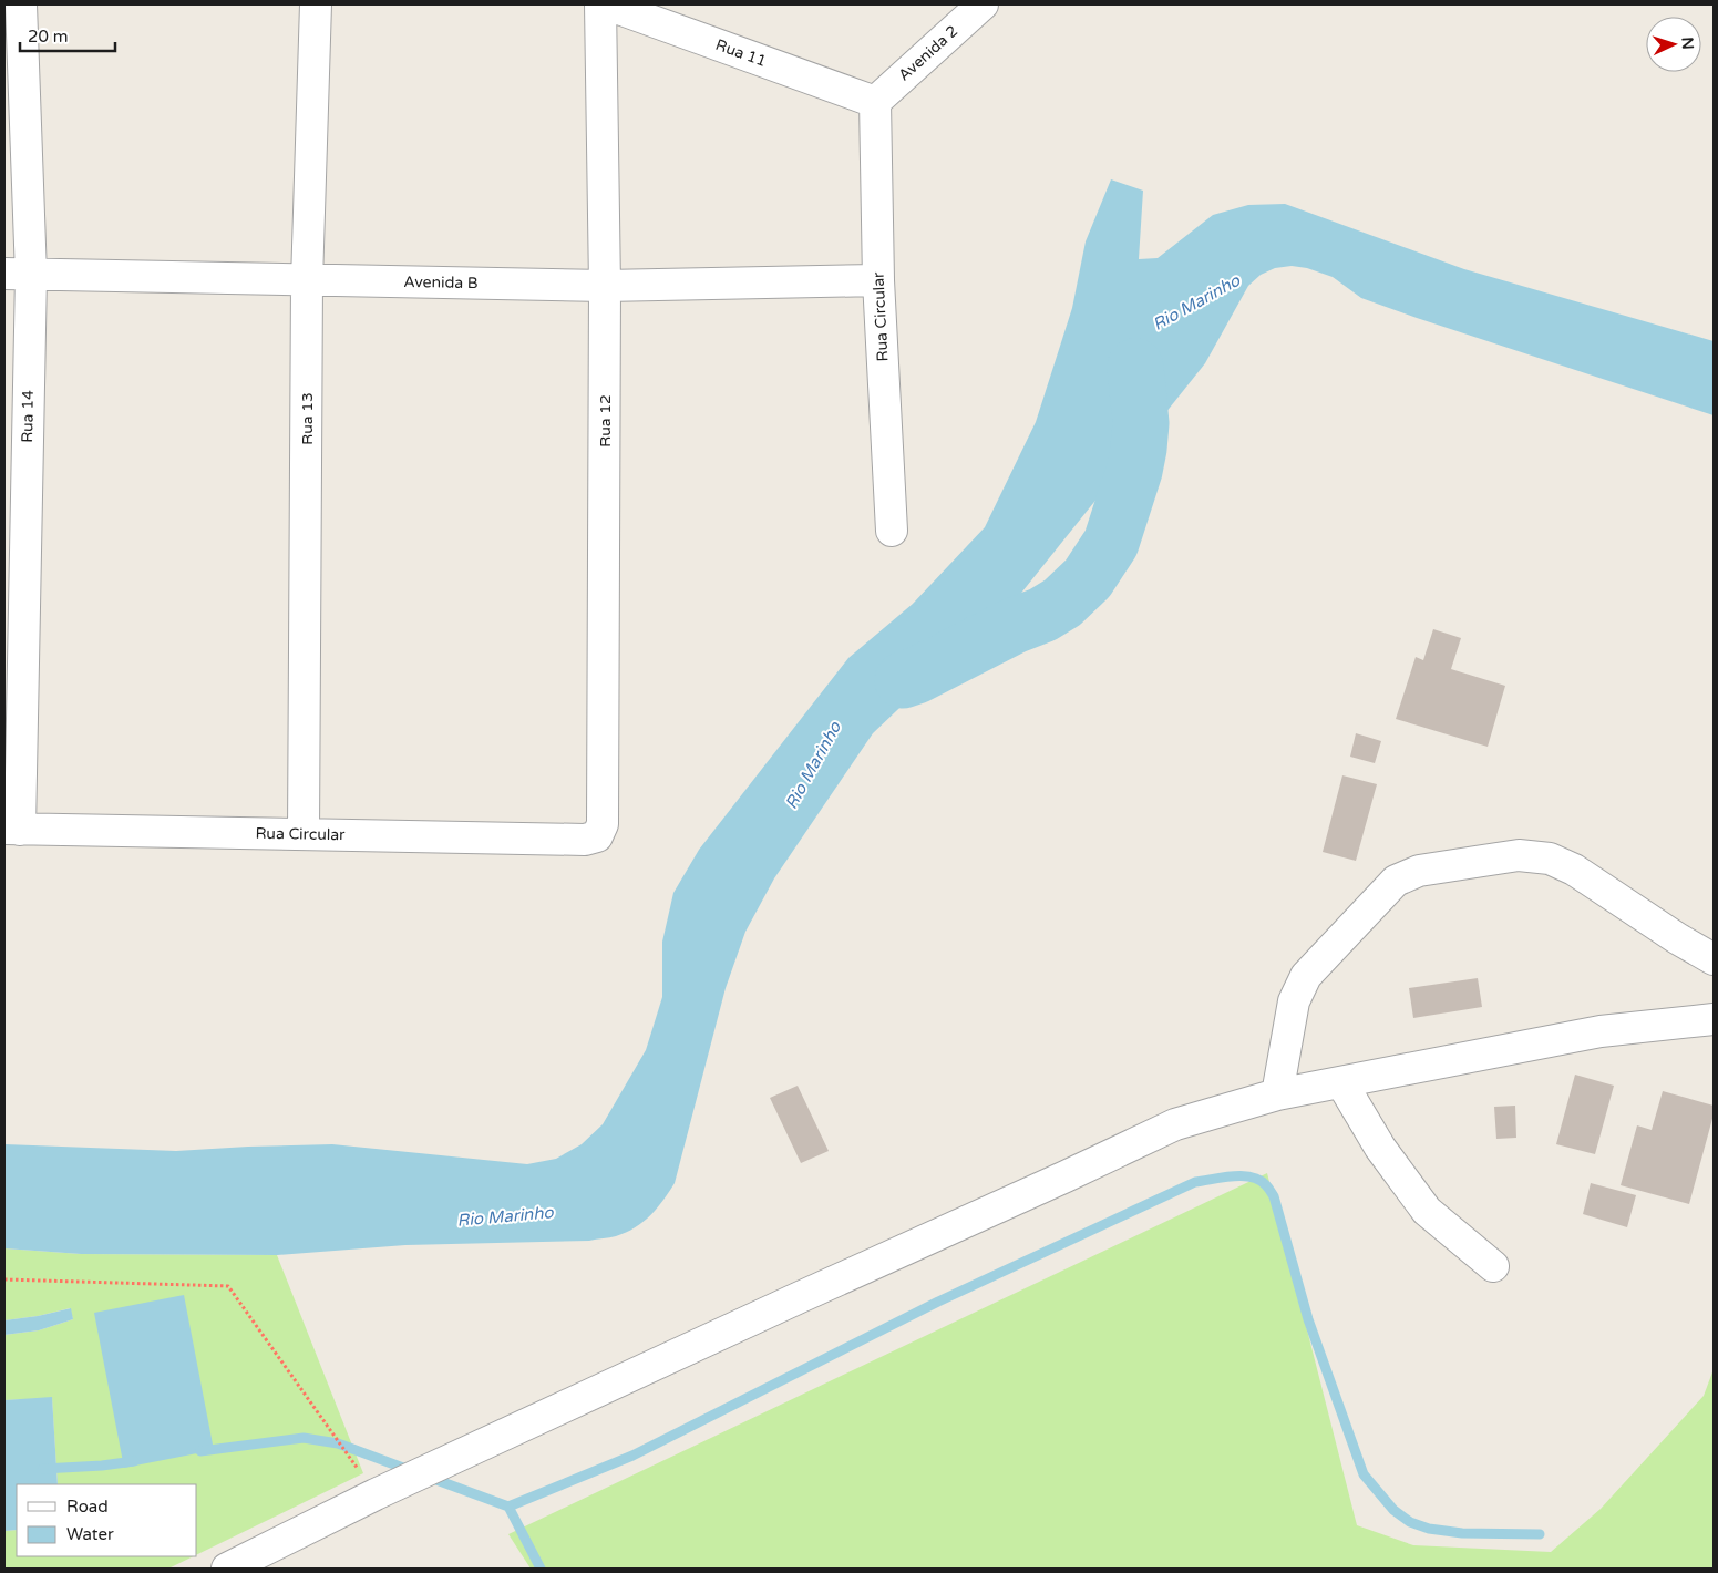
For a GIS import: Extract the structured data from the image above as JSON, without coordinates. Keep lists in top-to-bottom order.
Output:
{
  "streets": {
    "street": [
      "Rua 11",
      "Avenida 2",
      "Avenida B",
      "Rua Circular",
      "Rua 14",
      "Rua 13",
      "Rua 12"
    ]
  },
  "crossings": [
    ["Rua 11", "Avenida 2"],
    ["Rua 11", "Rua Circular"],
    ["Avenida 2", "Rua Circular"],
    ["Avenida B", "Rua Circular"],
    ["Avenida B", "Rua 14"],
    ["Avenida B", "Rua 13"],
    ["Avenida B", "Rua 12"],
    ["Rua Circular", "Rua 14"],
    ["Rua Circular", "Rua 13"],
    ["Rua Circular", "Rua 12"]
  ],
  "water": ["Rio Marinho"],
  "legend": ["Road", "Water"],
  "scale_bar": "20 m",
  "north": "right"
}
